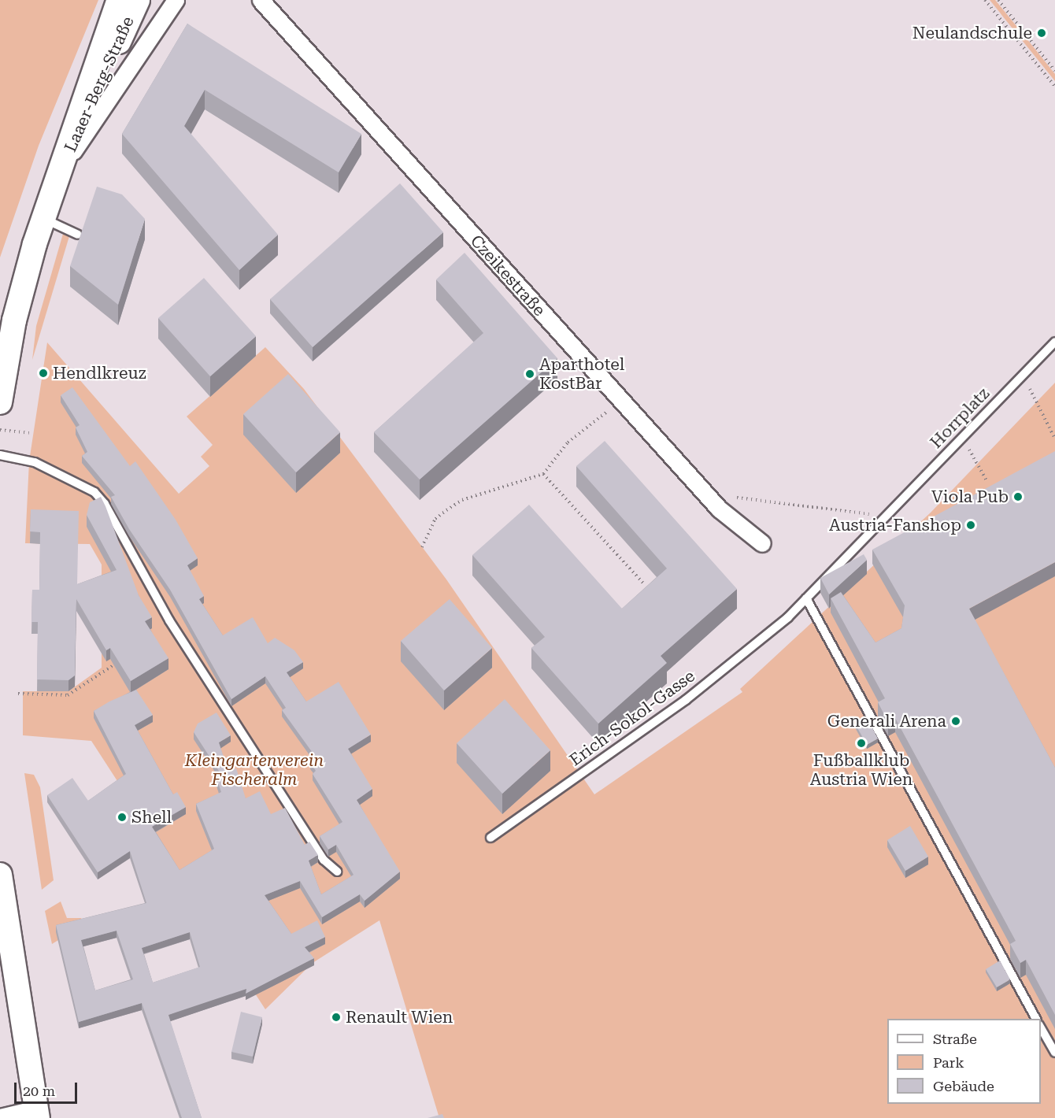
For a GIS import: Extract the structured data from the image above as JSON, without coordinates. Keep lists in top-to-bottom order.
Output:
{
  "streets": {
    "main road": ["Laaer-Berg-Straße"],
    "street": ["Czeikestraße"],
    "lane": ["Horrplatz", "Erich-Sokol-Gasse"]
  },
  "crossings": [
    ["Horrplatz", "Erich-Sokol-Gasse"]
  ],
  "parks": ["Kleingartenverein Fischeralm"],
  "places": [
    "Neulandschule",
    "Hendlkreuz",
    "Aparthotel KostBar",
    "Viola Pub",
    "Austria-Fanshop",
    "Generali Arena",
    "Fußballklub Austria Wien",
    "Shell",
    "Renault Wien"
  ],
  "legend": ["Straße", "Park", "Gebäude"],
  "scale_bar": "20 m"
}
